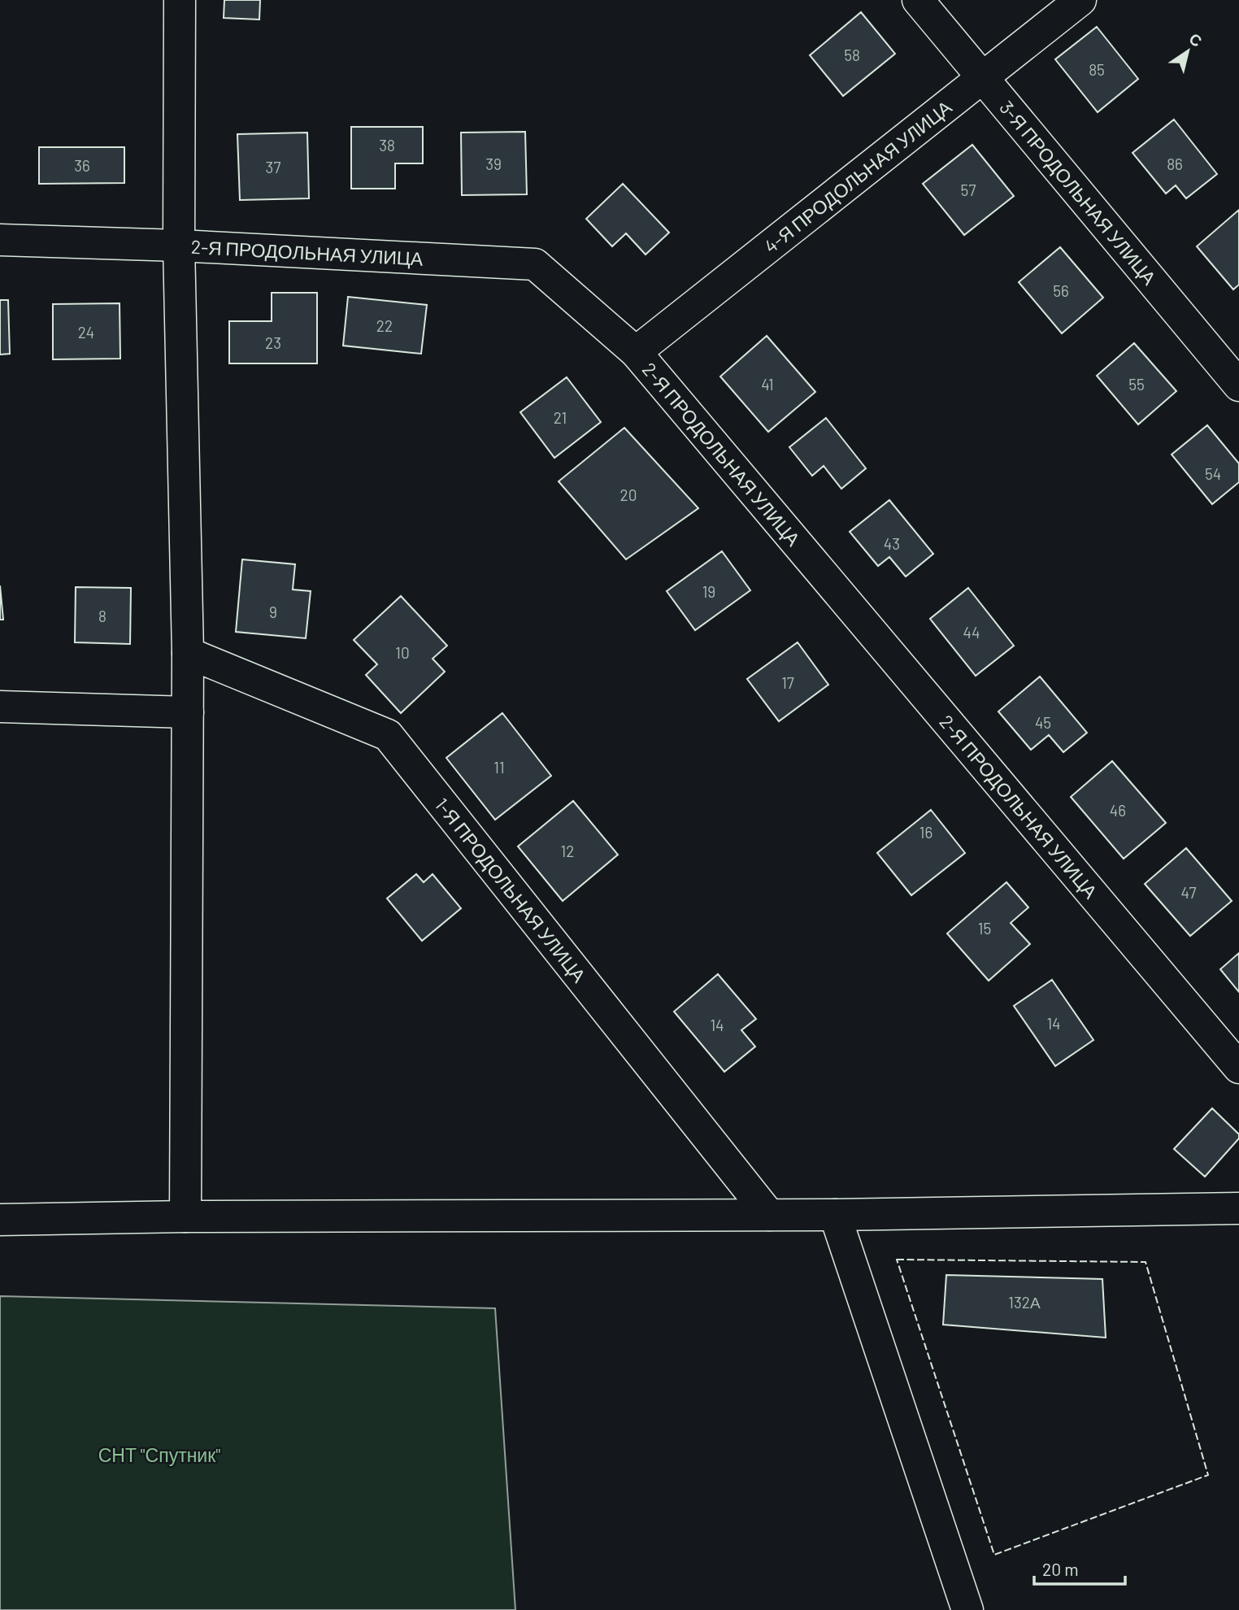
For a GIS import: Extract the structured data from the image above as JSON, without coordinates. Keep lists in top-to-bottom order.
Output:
{
  "streets": {
    "street": [
      "4-Я ПРОДОЛЬНАЯ УЛИЦА",
      "3-Я ПРОДОЛЬНАЯ УЛИЦА",
      "2-Я ПРОДОЛЬНАЯ УЛИЦА",
      "1-Я ПРОДОЛЬНАЯ УЛИЦА"
    ]
  },
  "crossings": [
    ["4-Я ПРОДОЛЬНАЯ УЛИЦА", "3-Я ПРОДОЛЬНАЯ УЛИЦА"],
    ["4-Я ПРОДОЛЬНАЯ УЛИЦА", "2-Я ПРОДОЛЬНАЯ УЛИЦА"]
  ],
  "parks": ["СНТ \"Спутник\""],
  "house_numbers": [
    "58",
    "85",
    "38",
    "39",
    "86",
    "36",
    "37",
    "57",
    "56",
    "22",
    "24",
    "23",
    "41",
    "55",
    "21",
    "54",
    "20",
    "43",
    "19",
    "9",
    "8",
    "44",
    "10",
    "17",
    "45",
    "11",
    "46",
    "16",
    "12",
    "47",
    "15",
    "14",
    "14",
    "132А"
  ],
  "scale_bar": "20 m",
  "north": "top right"
}
